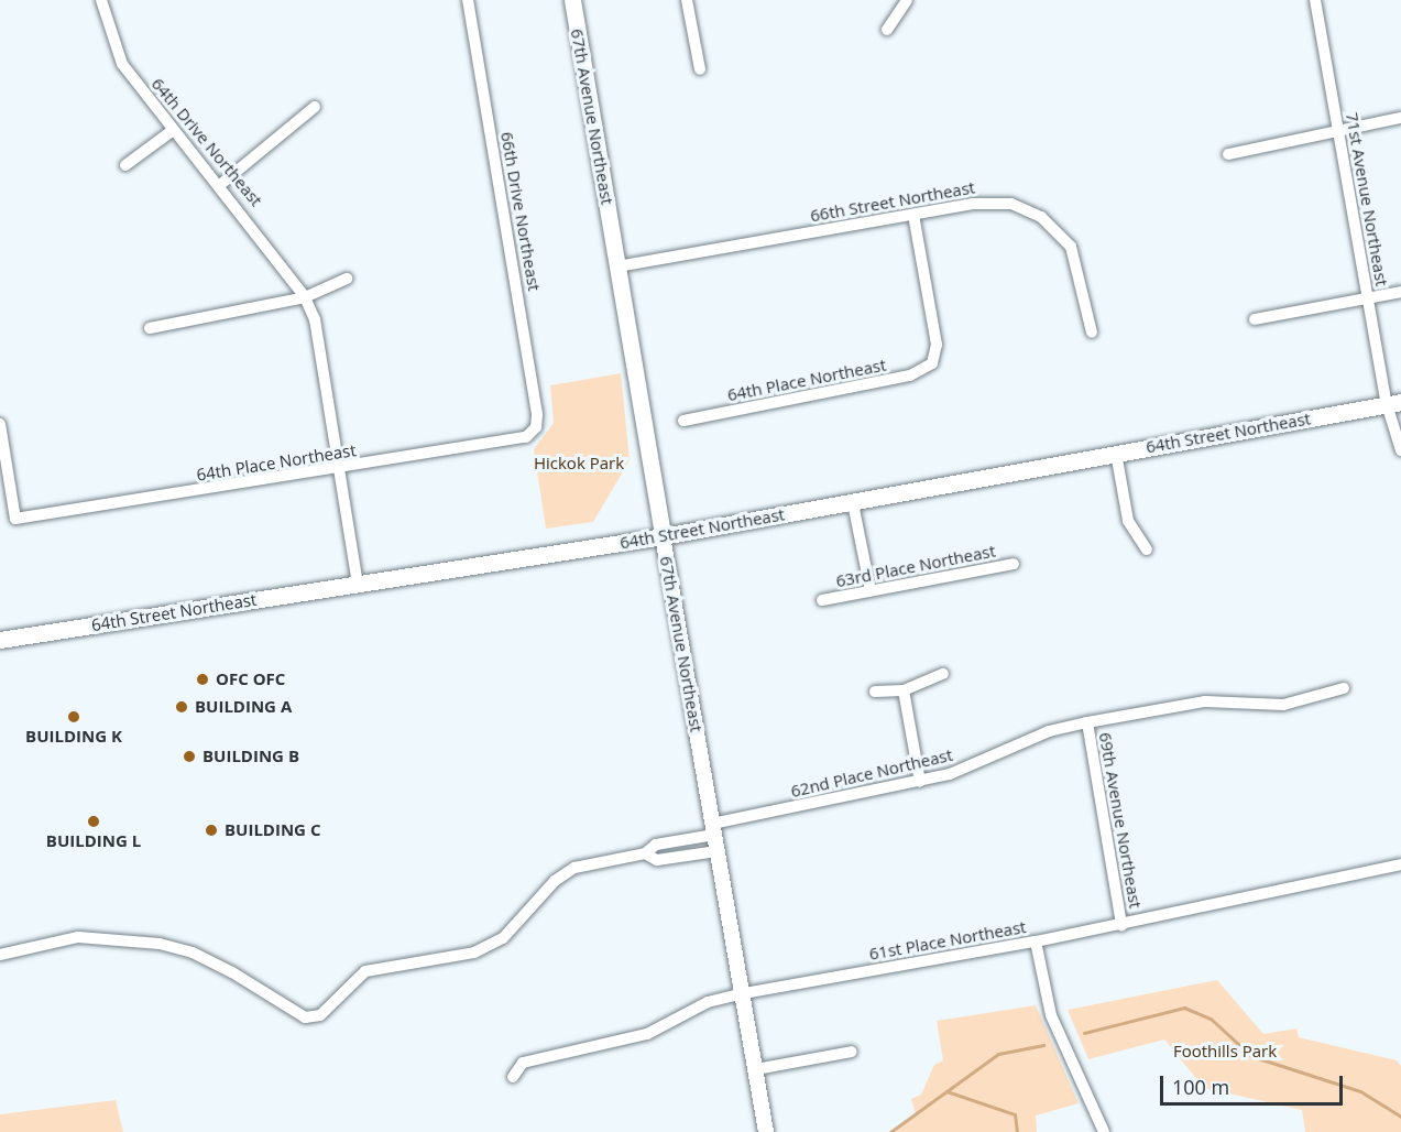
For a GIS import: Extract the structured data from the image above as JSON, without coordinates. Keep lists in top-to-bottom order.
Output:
{
  "streets": {
    "main road": ["67th Avenue Northeast", "64th Street Northeast"],
    "street": [
      "64th Drive Northeast",
      "71st Avenue Northeast",
      "66th Street Northeast",
      "66th Drive Northeast",
      "64th Place Northeast",
      "63rd Place Northeast",
      "62nd Place Northeast",
      "69th Avenue Northeast",
      "61st Place Northeast"
    ]
  },
  "crossings": [
    ["67th Avenue Northeast", "66th Street Northeast"],
    ["67th Avenue Northeast", "64th Street Northeast"],
    ["67th Avenue Northeast", "62nd Place Northeast"],
    ["67th Avenue Northeast", "61st Place Northeast"],
    ["64th Drive Northeast", "64th Place Northeast"],
    ["64th Drive Northeast", "64th Street Northeast"],
    ["71st Avenue Northeast", "64th Street Northeast"],
    ["66th Street Northeast", "64th Place Northeast"],
    ["66th Drive Northeast", "64th Place Northeast"],
    ["62nd Place Northeast", "69th Avenue Northeast"],
    ["69th Avenue Northeast", "61st Place Northeast"]
  ],
  "parks": ["Hickok Park", "Foothills Park"],
  "places": [
    "OFC OFC",
    "BUILDING A",
    "BUILDING K",
    "BUILDING B",
    "BUILDING L",
    "BUILDING C"
  ],
  "scale_bar": "100 m"
}
